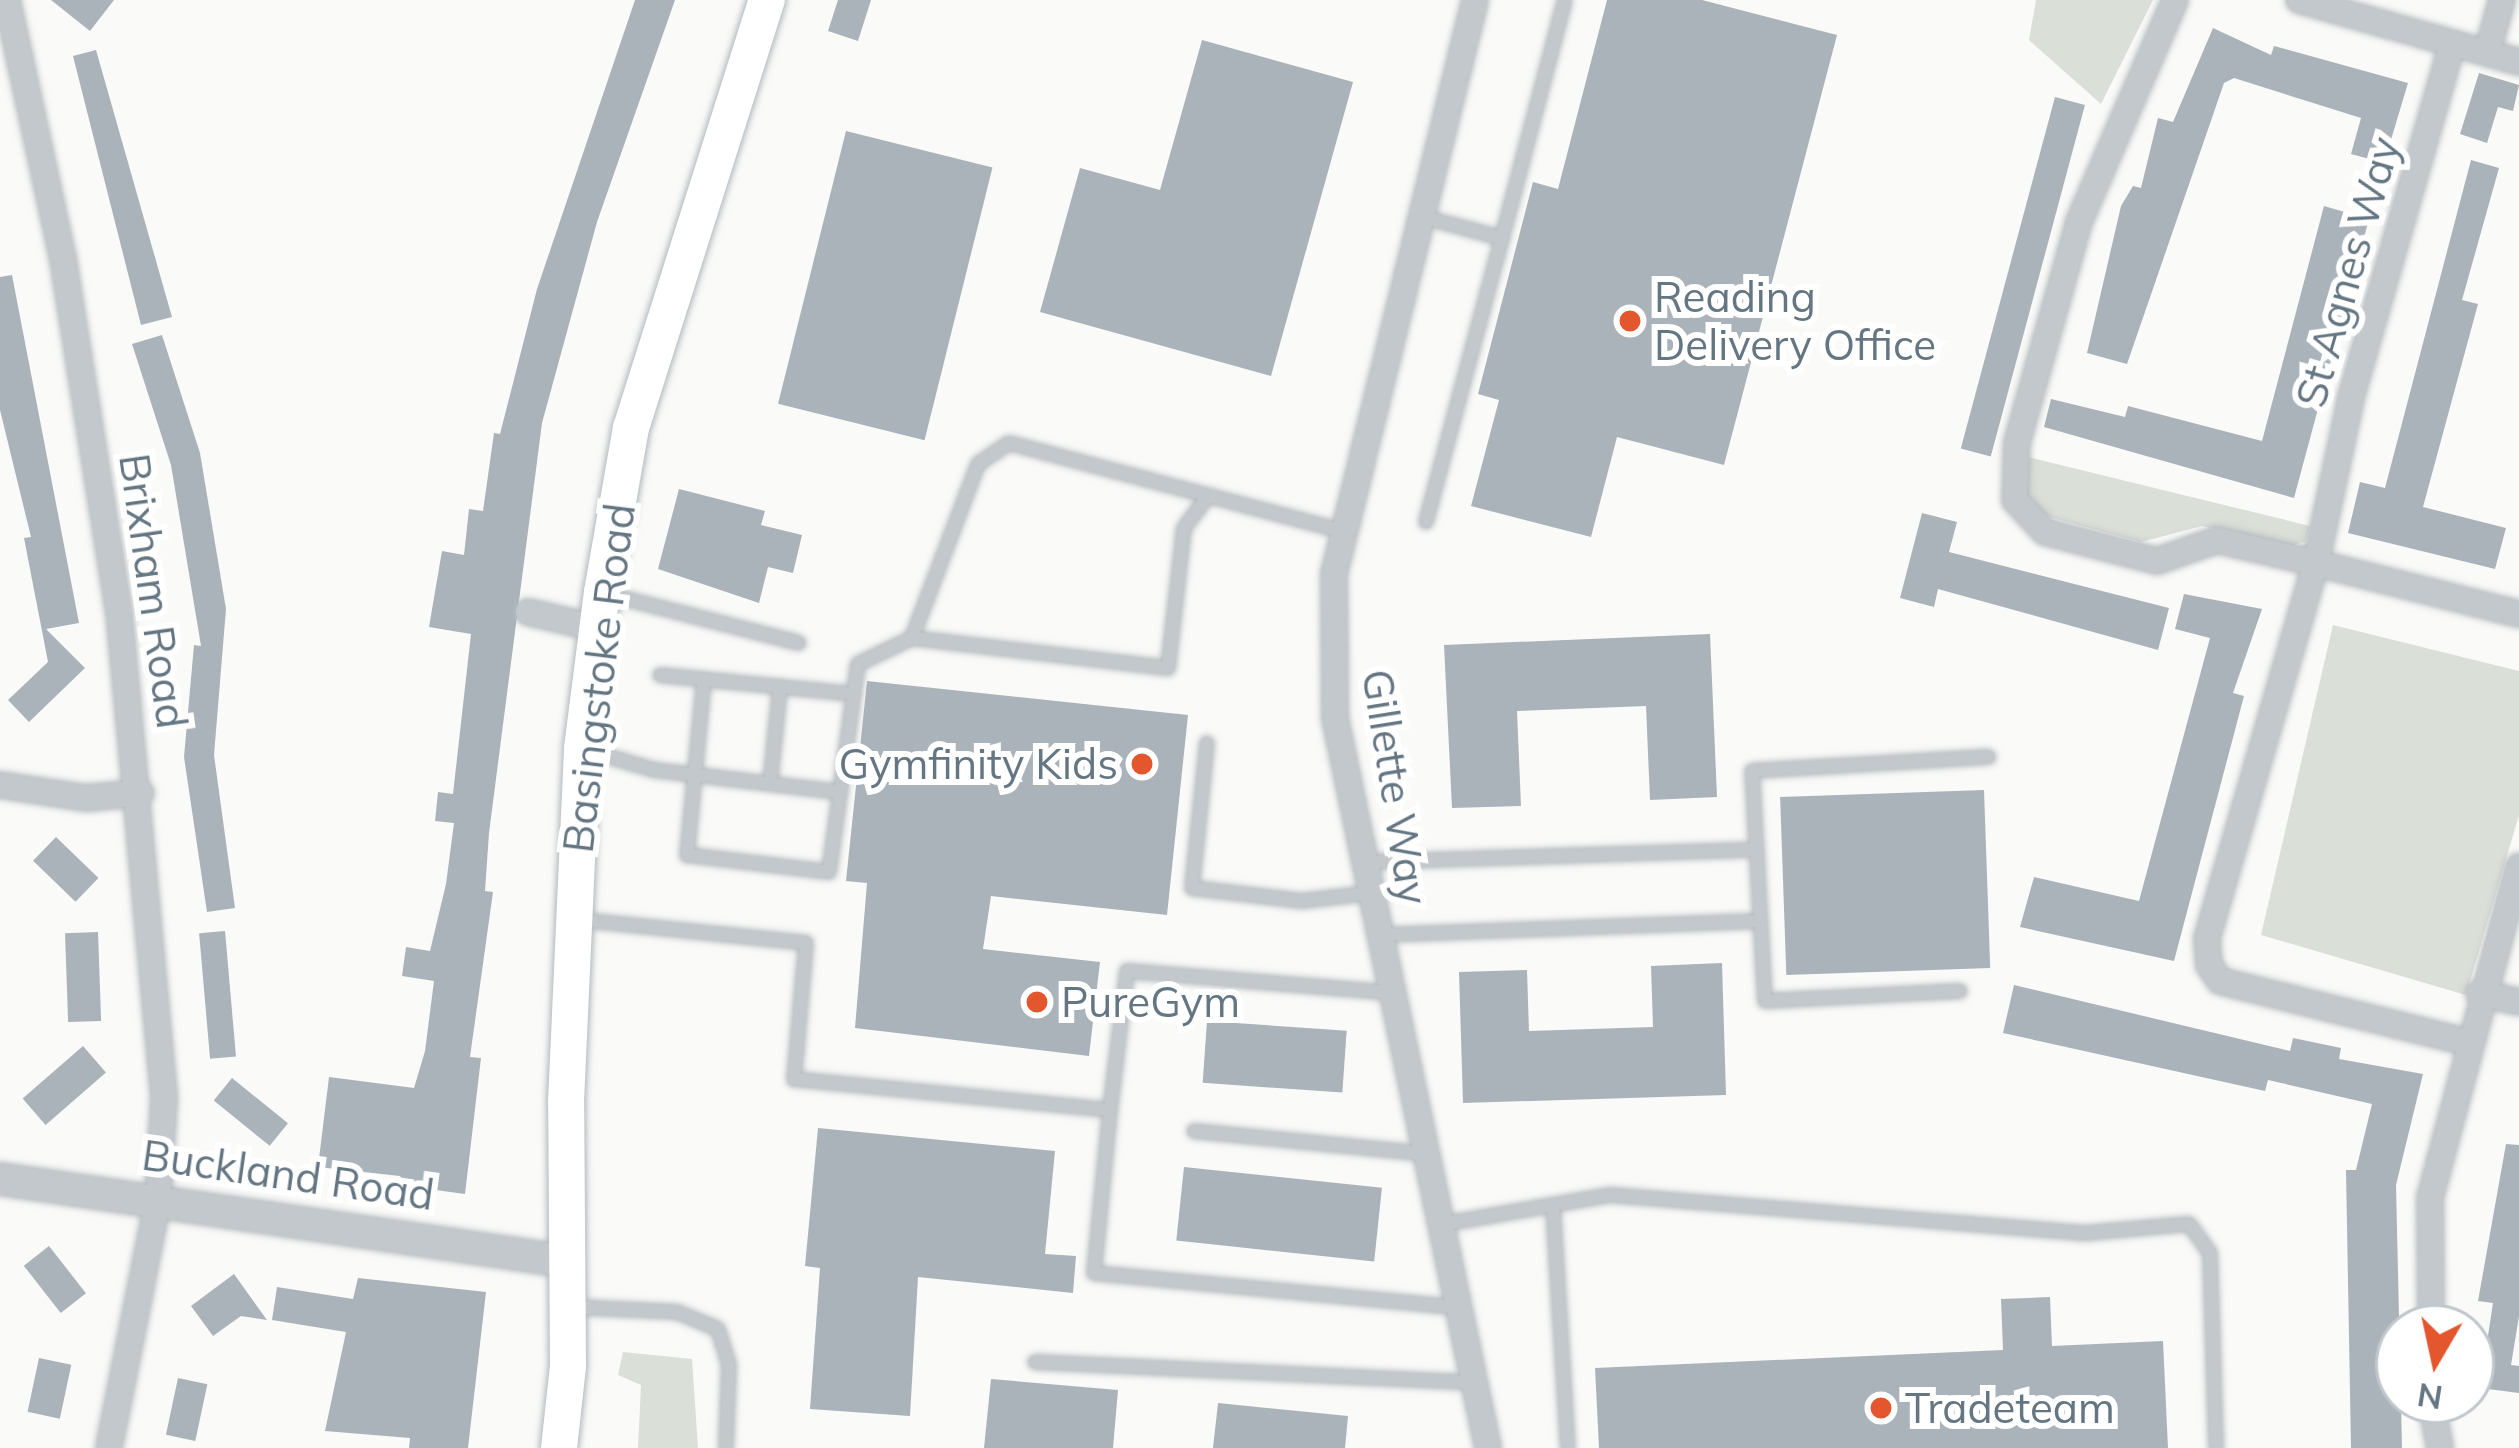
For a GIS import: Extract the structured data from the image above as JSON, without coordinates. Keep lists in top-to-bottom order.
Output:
{
  "streets": {
    "main road": ["Basingstoke Road"],
    "street": [
      "St Agnes Way",
      "Brixham Road",
      "Gillette Way",
      "Buckland Road"
    ]
  },
  "crossings": [
    ["Brixham Road", "Buckland Road"],
    ["Basingstoke Road", "Buckland Road"]
  ],
  "places": [
    "Reading Delivery Office",
    "Gymfinity Kids",
    "PureGym",
    "Tradeteam"
  ],
  "north": "bottom"
}
